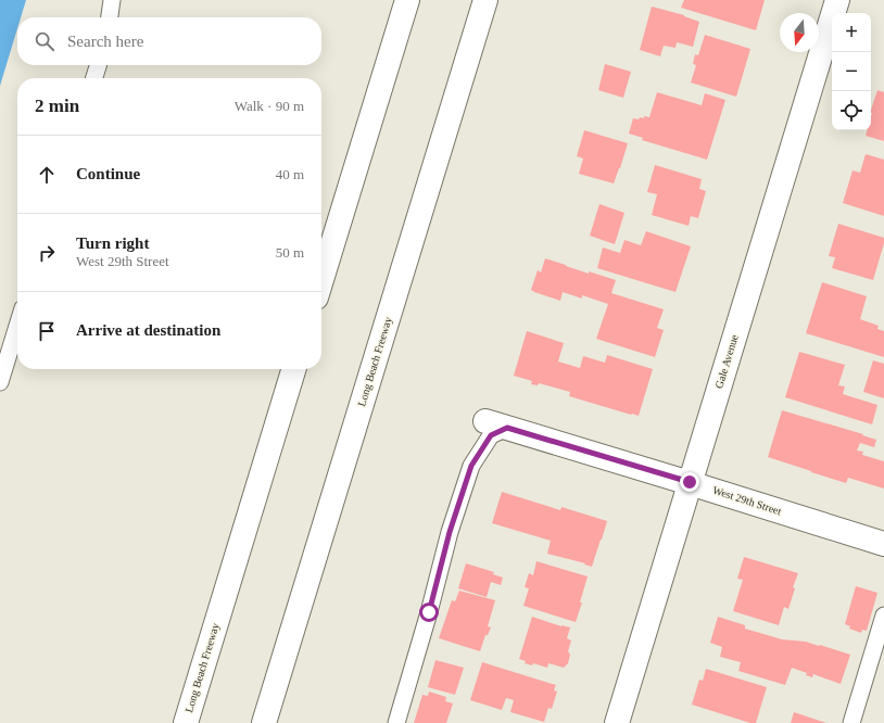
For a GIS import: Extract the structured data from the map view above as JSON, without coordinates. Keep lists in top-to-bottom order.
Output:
{
  "streets": {
    "main road": ["Long Beach Freeway", "Gale Avenue", "West 29th Street"]
  },
  "crossings": [
    ["Gale Avenue", "West 29th Street"]
  ],
  "north": "bottom",
  "page": {
    "map_buttons": ["+", "−"],
    "search": "Search here",
    "heading": ["2 min", "Walk · 90 m"],
    "list": [
      ["Continue", "40 m"],
      ["Turn right", "West 29th Street", "50 m"],
      "Arrive at destination"
    ]
  }
}
